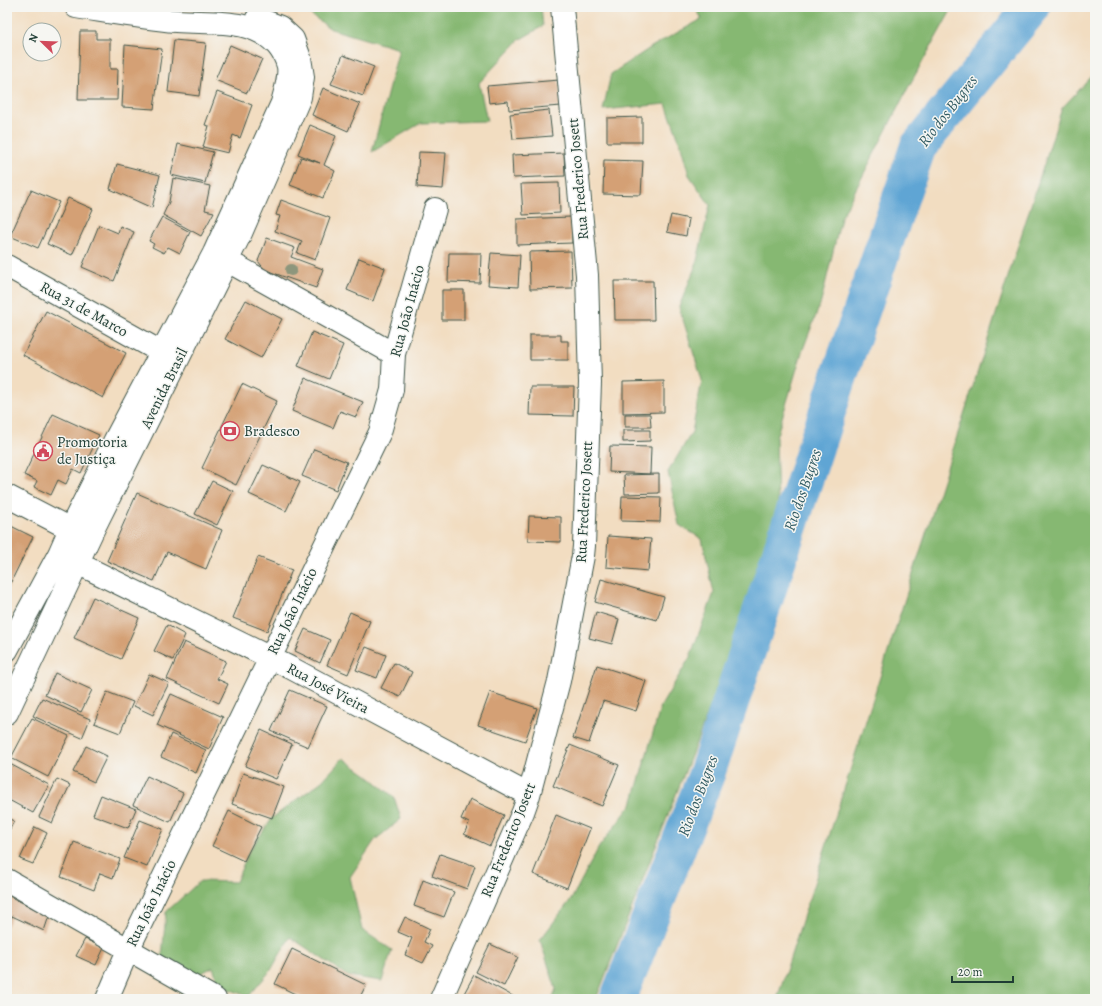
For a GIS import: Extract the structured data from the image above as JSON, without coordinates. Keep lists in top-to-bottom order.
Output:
{
  "streets": {
    "street": [
      "Rua Frederico Josett",
      "Rua 31 de Marco",
      "Rua João Inácio",
      "Avenida Brasil",
      "Rua José Vieira"
    ]
  },
  "crossings": [
    ["Rua Frederico Josett", "Rua José Vieira"],
    ["Rua 31 de Marco", "Avenida Brasil"],
    ["Rua João Inácio", "Rua José Vieira"],
    ["Avenida Brasil", "Rua José Vieira"]
  ],
  "water": ["Rio dos Bugres"],
  "places": {
    "bank": ["Bradesco"],
    "public building": ["Promotoria de Justiça"]
  },
  "scale_bar": "20 m",
  "north": "top left"
}
